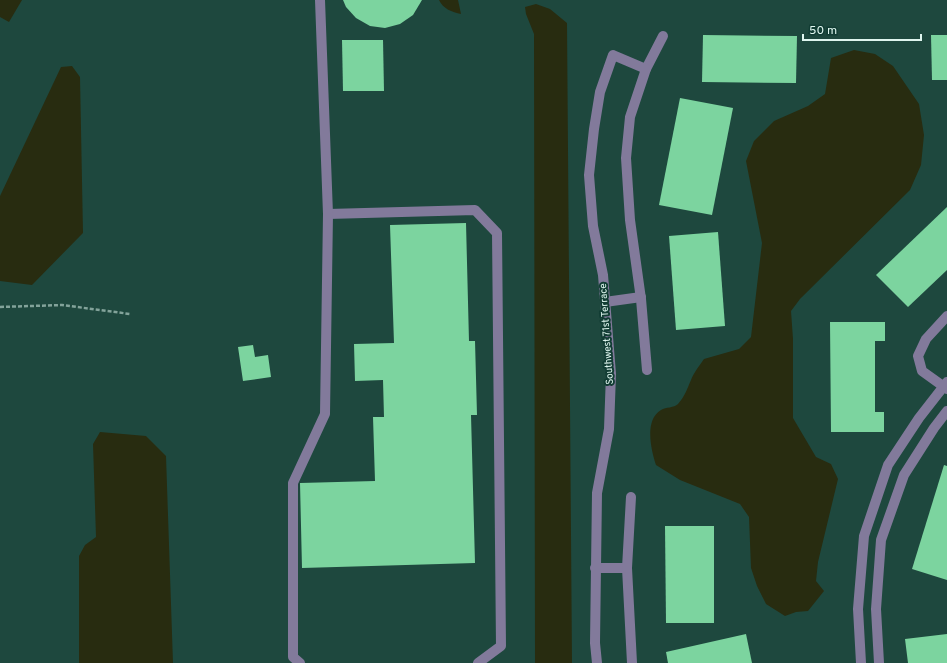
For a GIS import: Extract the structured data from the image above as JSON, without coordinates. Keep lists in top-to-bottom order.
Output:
{
  "streets": {
    "street": ["Southwest 71st Terrace"]
  },
  "scale_bar": "50 m"
}
